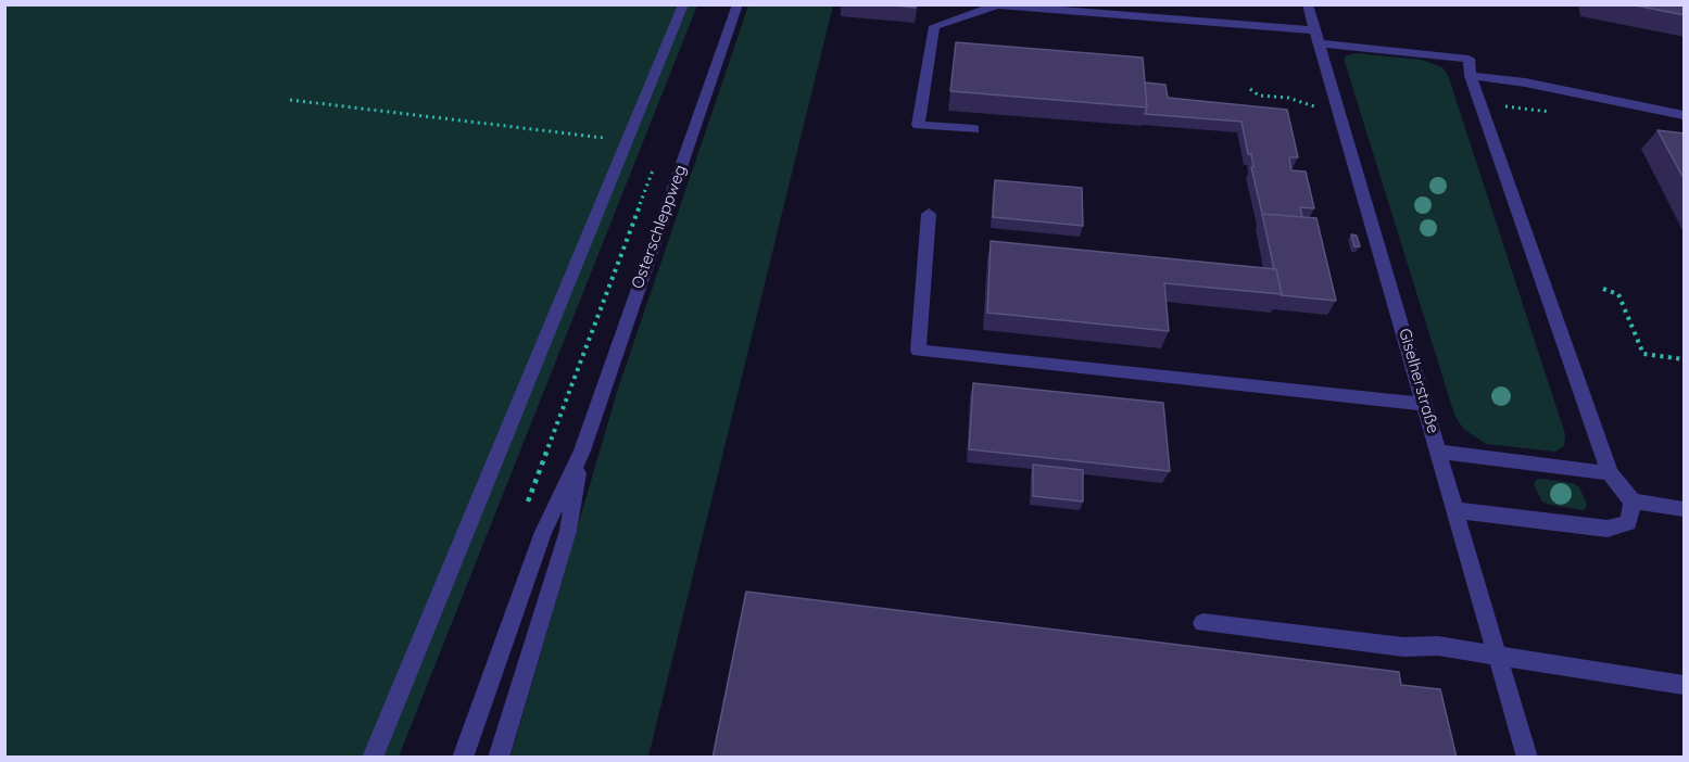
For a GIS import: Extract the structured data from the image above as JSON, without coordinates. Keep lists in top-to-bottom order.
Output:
{
  "streets": {
    "street": ["Osterschleppweg", "Giselherstraße"]
  }
}
